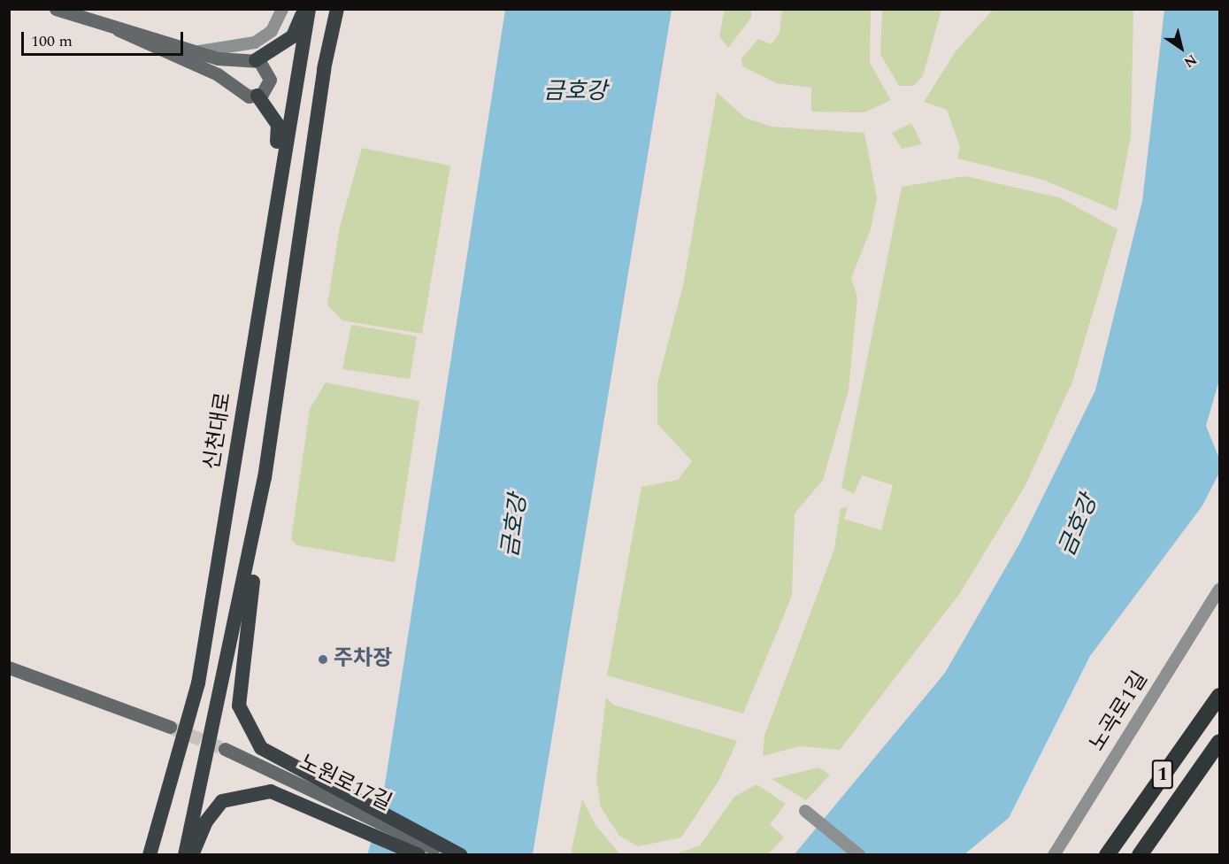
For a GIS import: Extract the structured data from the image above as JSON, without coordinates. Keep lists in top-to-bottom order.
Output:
{
  "streets": {
    "highway": ["신천대로", "1"],
    "main road": ["노원로17길"],
    "street": ["노곡로1길"]
  },
  "water": ["금호강"],
  "places": ["주차장"],
  "scale_bar": "100 m",
  "north": "bottom right"
}
